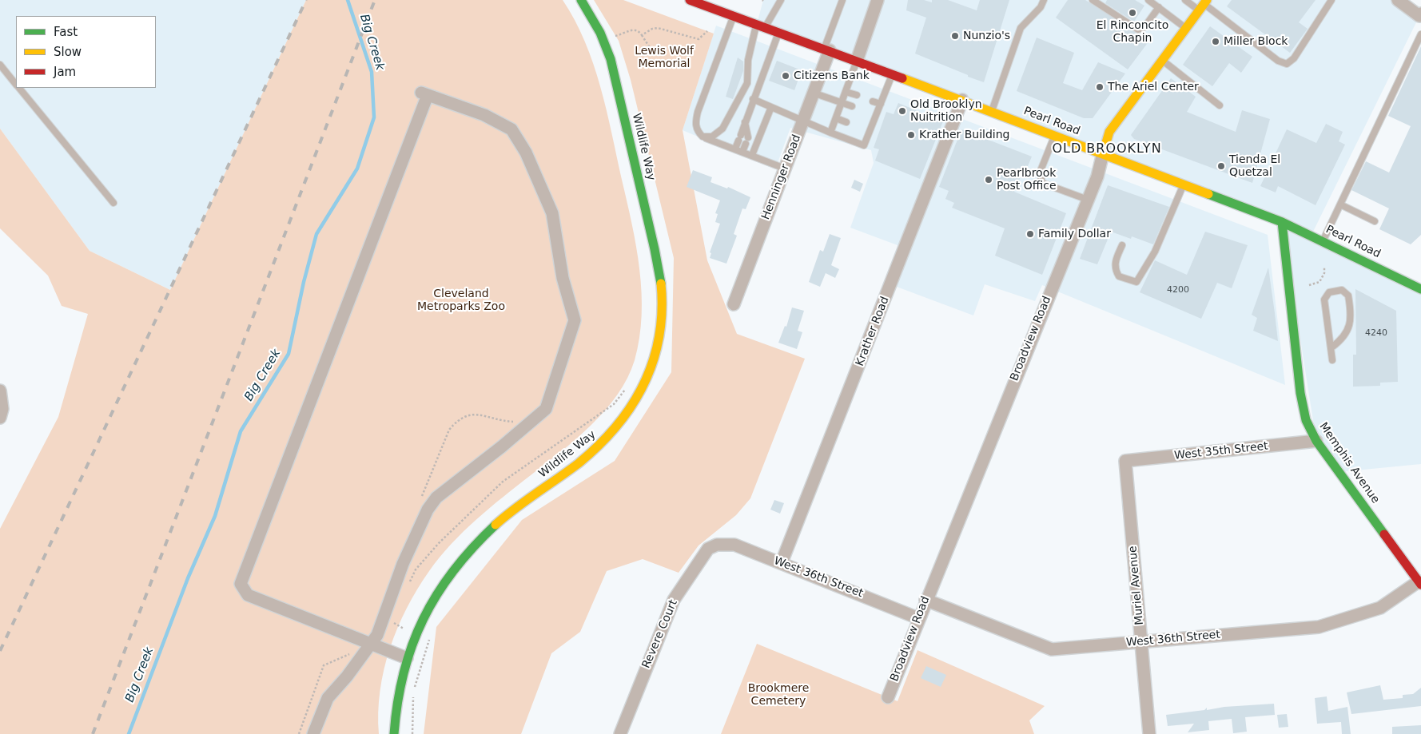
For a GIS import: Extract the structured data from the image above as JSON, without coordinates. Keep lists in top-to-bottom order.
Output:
{
  "streets": {
    "main road": [
      "Pearl Road",
      "Wildlife Way",
      "Broadview Road",
      "Memphis Avenue"
    ],
    "street": [
      "Henninger Road",
      "Krather Road",
      "West 35th Street",
      "West 36th Street",
      "Muriel Avenue",
      "Revere Court"
    ]
  },
  "crossings": [
    ["Pearl Road", "Henninger Road"],
    ["Pearl Road", "Krather Road"],
    ["Pearl Road", "Broadview Road"],
    ["Pearl Road", "Memphis Avenue"],
    ["Krather Road", "West 36th Street"],
    ["Broadview Road", "West 36th Street"],
    ["West 35th Street", "Memphis Avenue"],
    ["West 35th Street", "Muriel Avenue"],
    ["Memphis Avenue", "West 36th Street"],
    ["West 36th Street", "Muriel Avenue"],
    ["West 36th Street", "Revere Court"]
  ],
  "districts": ["OLD BROOKLYN"],
  "water": ["Big Creek"],
  "parks": ["Lewis Wolf Memorial", "Cleveland Metroparks Zoo", "Brookmere Cemetery"],
  "places": [
    "El Rinconcito Chapin",
    "Nunzio's",
    "Miller Block",
    "Citizens Bank",
    "The Ariel Center",
    "Old Brooklyn Nuitrition",
    "Krather Building",
    "Tienda El Quetzal",
    "Pearlbrook Post Office",
    "Family Dollar"
  ],
  "house_numbers": ["4200", "4240"],
  "legend": ["Fast", "Slow", "Jam"]
}
